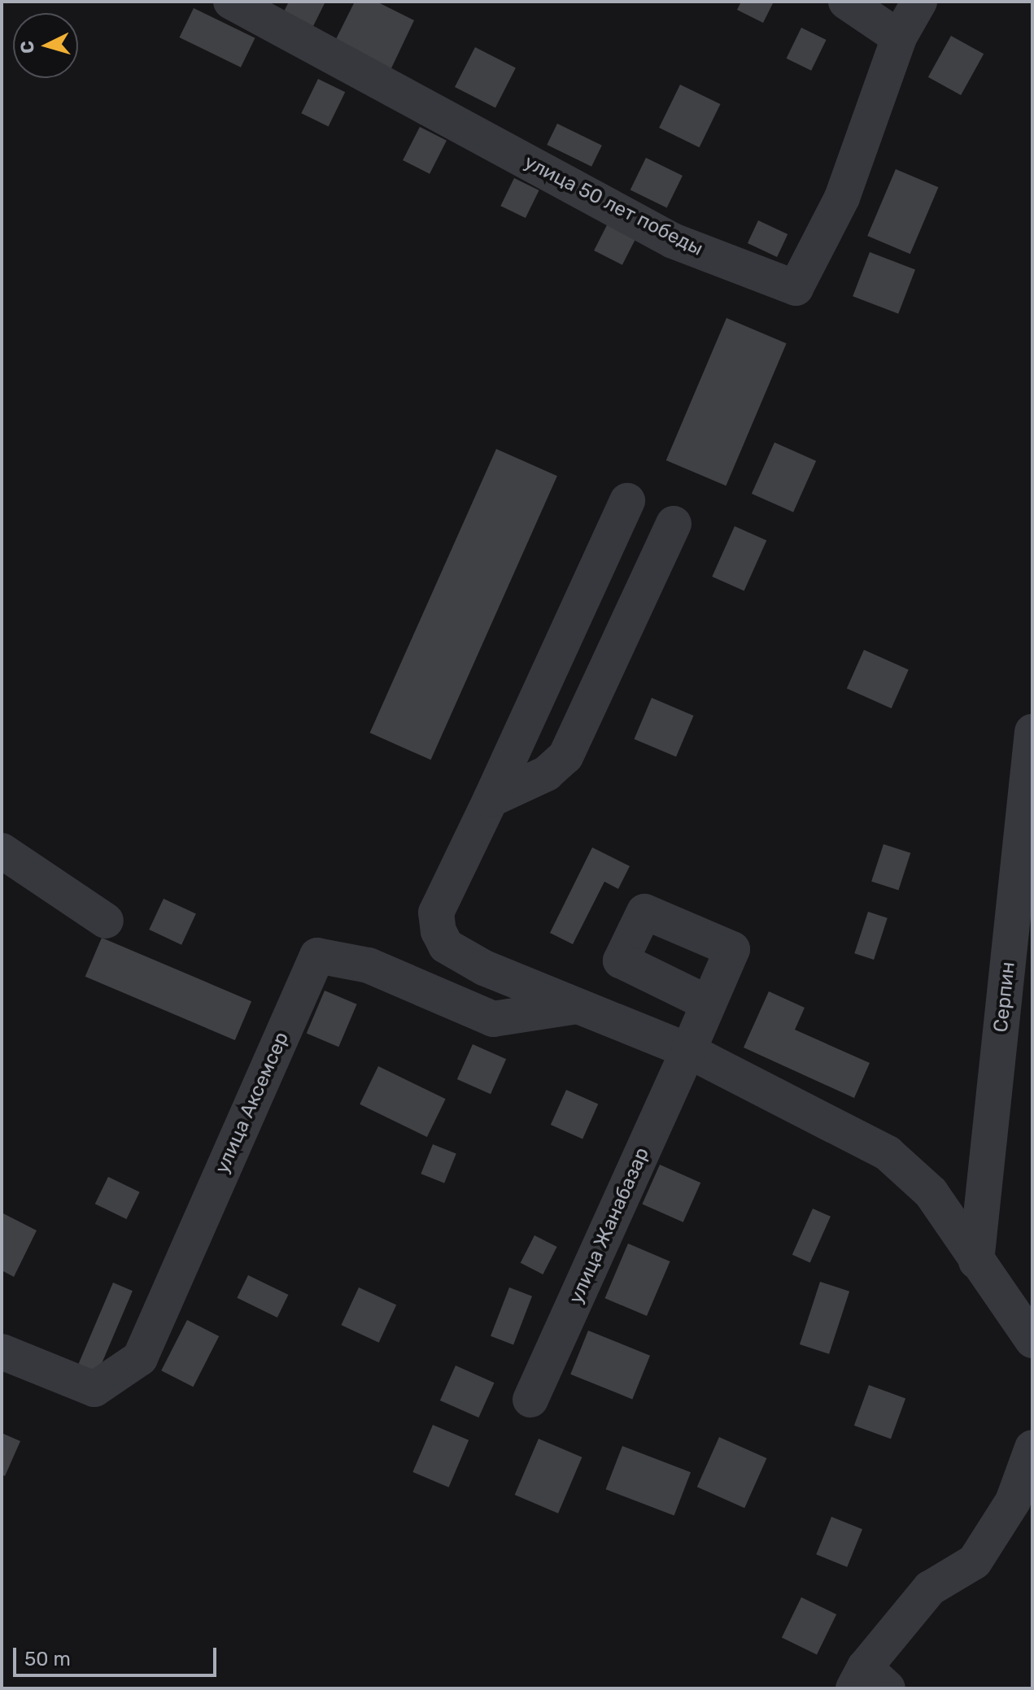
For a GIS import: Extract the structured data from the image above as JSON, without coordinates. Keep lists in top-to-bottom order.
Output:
{
  "streets": {
    "street": [
      "улица 50 лет победы",
      "Серпин",
      "улица Аксемсер",
      "улица Жанабазар"
    ]
  },
  "scale_bar": "50 m",
  "north": "left"
}
